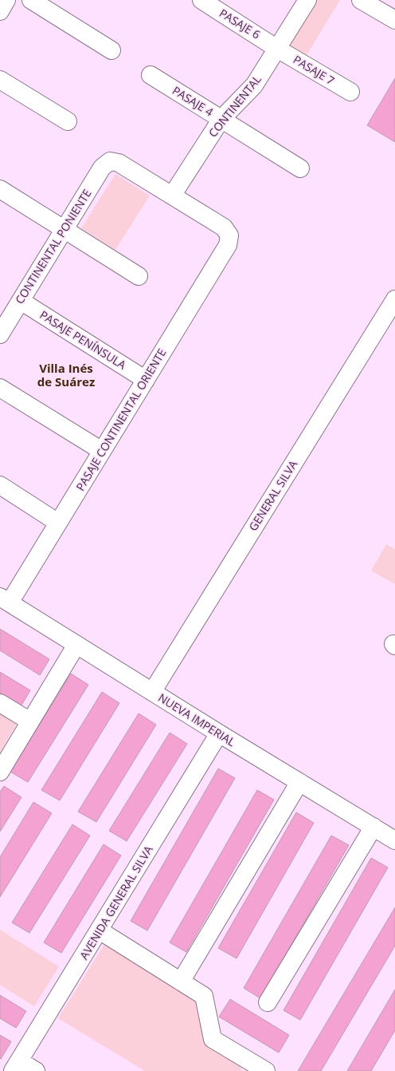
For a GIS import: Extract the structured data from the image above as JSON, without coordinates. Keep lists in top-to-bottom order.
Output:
{
  "streets": {
    "street": [
      "PASAJE 6",
      "PASAJE 7",
      "PASAJE 4",
      "CONTINENTAL",
      "CONTINENTAL PONIENTE",
      "PASAJE PENÍNSULA",
      "PASAJE CONTINENTAL ORIENTE",
      "GENERAL SILVA",
      "NUEVA IMPERIAL",
      "AVENIDA GENERAL SILVA"
    ]
  },
  "crossings": [
    ["PASAJE 6", "PASAJE 7"],
    ["PASAJE 6", "CONTINENTAL"],
    ["PASAJE 7", "CONTINENTAL"],
    ["PASAJE 4", "CONTINENTAL"],
    ["CONTINENTAL", "CONTINENTAL PONIENTE"],
    ["CONTINENTAL", "PASAJE CONTINENTAL ORIENTE"],
    ["CONTINENTAL PONIENTE", "PASAJE PENÍNSULA"],
    ["CONTINENTAL PONIENTE", "PASAJE CONTINENTAL ORIENTE"],
    ["PASAJE PENÍNSULA", "PASAJE CONTINENTAL ORIENTE"],
    ["PASAJE CONTINENTAL ORIENTE", "NUEVA IMPERIAL"],
    ["GENERAL SILVA", "NUEVA IMPERIAL"],
    ["NUEVA IMPERIAL", "AVENIDA GENERAL SILVA"]
  ],
  "districts": ["Villa Inés de Suárez"]
}
